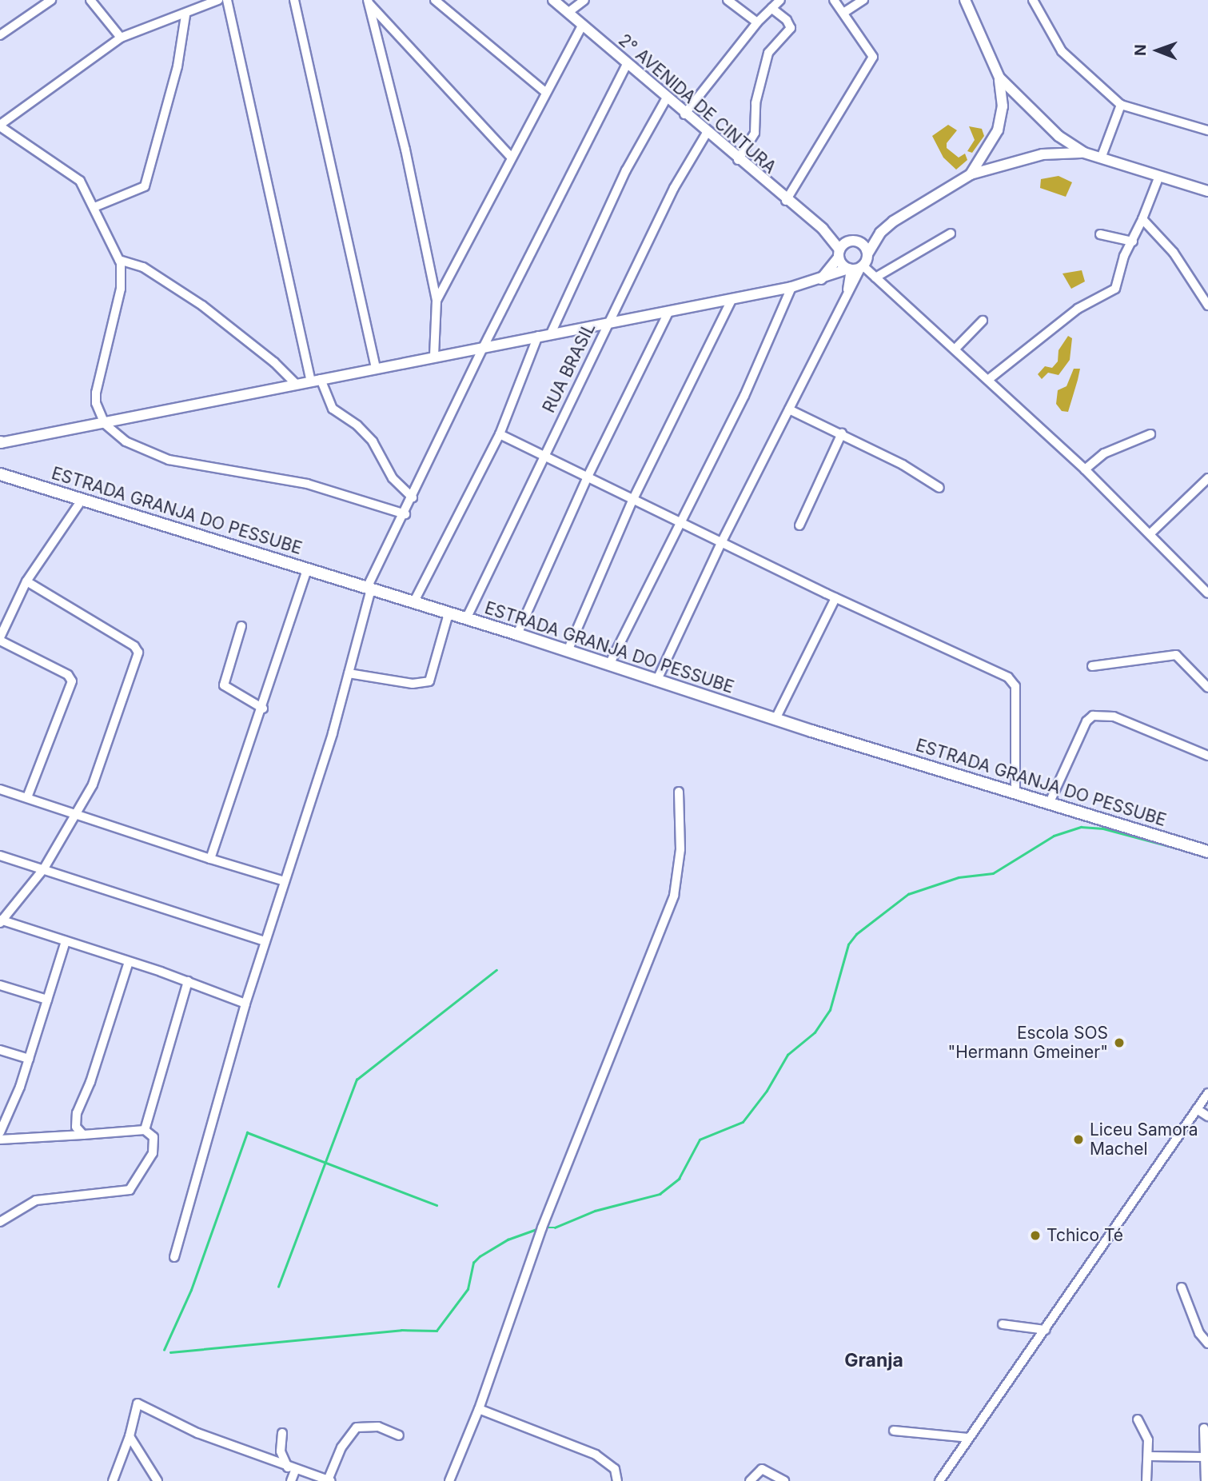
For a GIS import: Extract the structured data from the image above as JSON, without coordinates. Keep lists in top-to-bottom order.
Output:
{
  "streets": {
    "main road": ["ESTRADA GRANJA DO PESSUBE"],
    "street": ["2° AVENIDA DE CINTURA", "RUA BRASIL"]
  },
  "crossings": [
    ["2° AVENIDA DE CINTURA", "RUA BRASIL"],
    ["RUA BRASIL", "ESTRADA GRANJA DO PESSUBE"]
  ],
  "districts": ["Granja"],
  "places": ["Escola SOS \"Hermann Gmeiner\"", "Liceu Samora Machel", "Tchico Té"],
  "north": "left"
}
